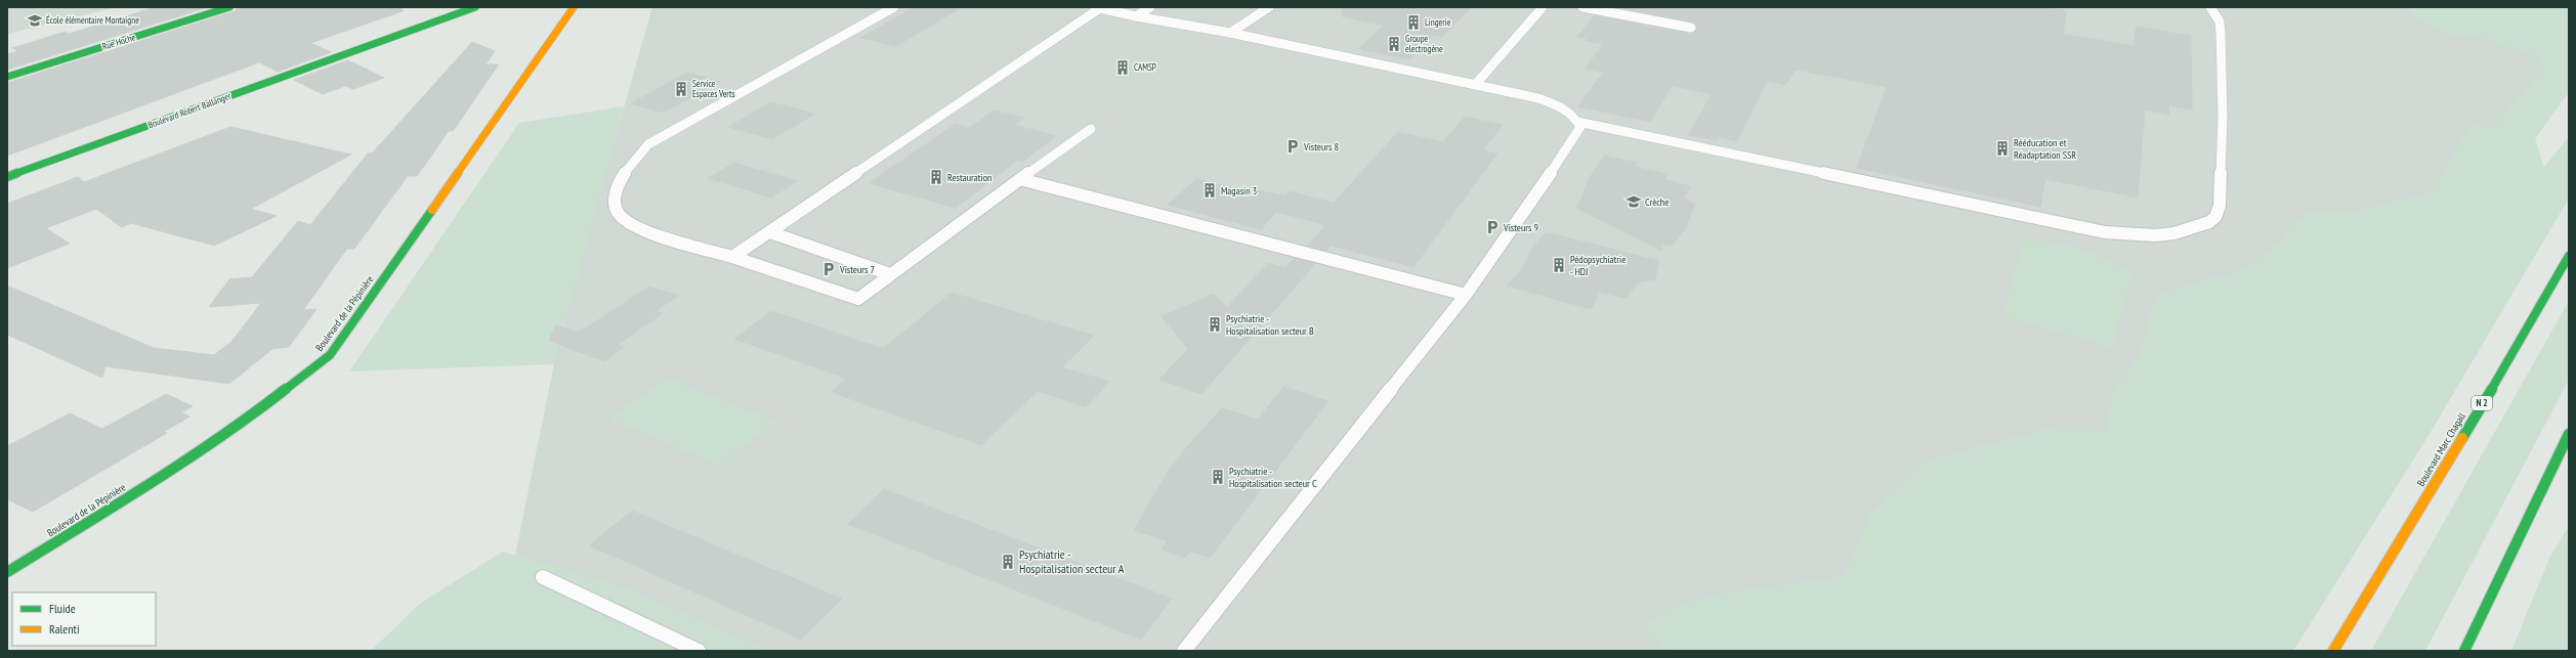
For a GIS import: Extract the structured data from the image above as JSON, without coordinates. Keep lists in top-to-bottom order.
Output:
{
  "streets": {
    "main road": [
      "Rue Hoche",
      "Boulevard Robert Ballanger",
      "Boulevard de la Pépinière",
      "N 2",
      "Boulevard Marc Chagall"
    ]
  },
  "places": {
    "school or university": ["École élémentaire Montaigne", "Crèche"],
    "building": [
      "Lingerie",
      "Groupe electrogène",
      "CAMSP",
      "Service Espaces Verts",
      "Rééducation et Réadaptation SSR",
      "Restauration",
      "Magasin 3",
      "Pédopsychiatrie - HDJ",
      "Psychiatrie - Hospitalisation secteur B",
      "Psychiatrie - Hospitalisation secteur C",
      "Psychiatrie - Hospitalisation secteur A"
    ],
    "parking": ["Visteurs 8", "Visteurs 9", "Visteurs 7"]
  },
  "legend": ["Fluide", "Ralenti"]
}
